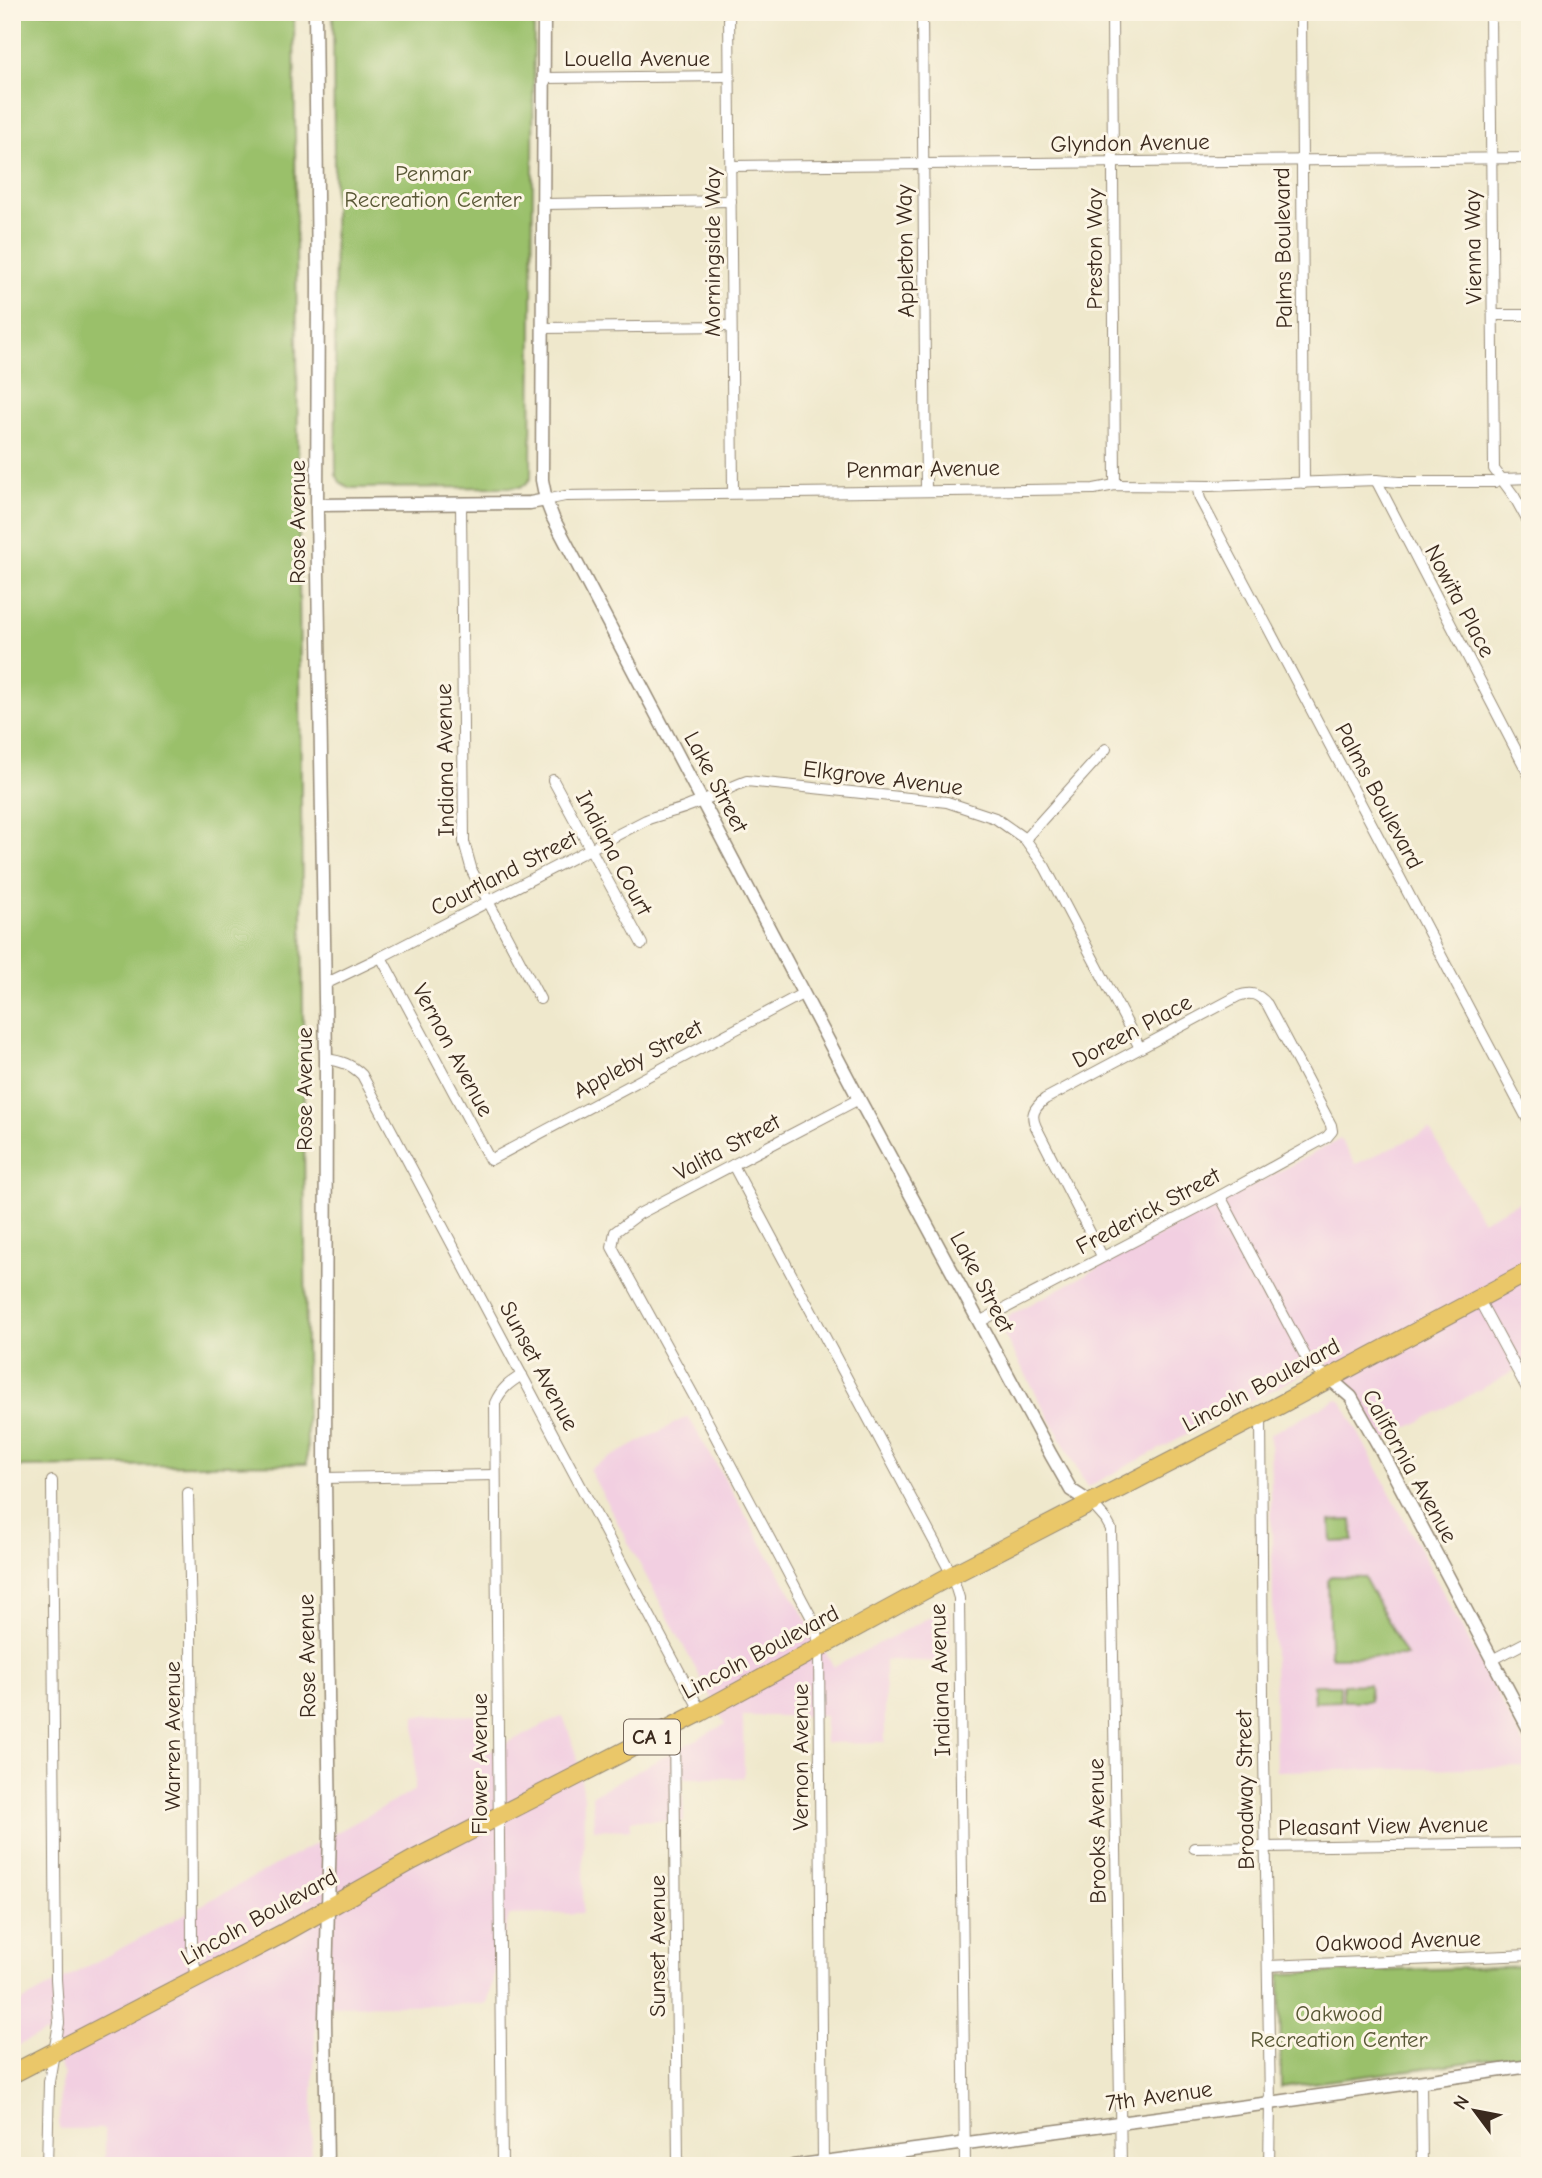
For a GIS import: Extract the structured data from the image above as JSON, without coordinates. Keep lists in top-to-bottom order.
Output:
{
  "streets": {
    "highway": ["Lincoln Boulevard", "CA 1"],
    "street": [
      "Louella Avenue",
      "Glyndon Avenue",
      "Vienna Way",
      "Palms Boulevard",
      "Preston Way",
      "Appleton Way",
      "Morningside Way",
      "Penmar Avenue",
      "Rose Avenue",
      "Nowita Place",
      "Indiana Avenue",
      "Elkgrove Avenue",
      "Lake Street",
      "Indiana Court",
      "Courtland Street",
      "Doreen Place",
      "Vernon Avenue",
      "Appleby Street",
      "Valita Street",
      "Frederick Street",
      "Sunset Avenue",
      "California Avenue",
      "Warren Avenue",
      "Flower Avenue",
      "Broadway Street",
      "Pleasant View Avenue",
      "Brooks Avenue",
      "Oakwood Avenue",
      "7th Avenue"
    ]
  },
  "crossings": [
    ["Louella Avenue", "Morningside Way"],
    ["Louella Avenue", "Lake Street"],
    ["Glyndon Avenue", "Vienna Way"],
    ["Glyndon Avenue", "Palms Boulevard"],
    ["Glyndon Avenue", "Preston Way"],
    ["Glyndon Avenue", "Appleton Way"],
    ["Glyndon Avenue", "Morningside Way"],
    ["Vienna Way", "Penmar Avenue"],
    ["Palms Boulevard", "Penmar Avenue"],
    ["Preston Way", "Penmar Avenue"],
    ["Appleton Way", "Penmar Avenue"],
    ["Morningside Way", "Penmar Avenue"],
    ["Penmar Avenue", "Rose Avenue"],
    ["Penmar Avenue", "Nowita Place"],
    ["Penmar Avenue", "Indiana Avenue"],
    ["Penmar Avenue", "Lake Street"],
    ["Rose Avenue", "Courtland Street"],
    ["Rose Avenue", "Sunset Avenue"],
    ["Rose Avenue", "Lincoln Boulevard"],
    ["Indiana Avenue", "Courtland Street"],
    ["Indiana Avenue", "Valita Street"],
    ["Indiana Avenue", "Lincoln Boulevard"],
    ["Indiana Avenue", "7th Avenue"],
    ["Elkgrove Avenue", "Lake Street"],
    ["Elkgrove Avenue", "Courtland Street"],
    ["Elkgrove Avenue", "Doreen Place"],
    ["Lake Street", "Courtland Street"],
    ["Lake Street", "Appleby Street"],
    ["Lake Street", "Valita Street"],
    ["Lake Street", "Frederick Street"],
    ["Lake Street", "Lincoln Boulevard"],
    ["Lake Street", "Brooks Avenue"],
    ["Indiana Court", "Courtland Street"],
    ["Courtland Street", "Vernon Avenue"],
    ["Doreen Place", "Frederick Street"],
    ["Vernon Avenue", "Appleby Street"],
    ["Vernon Avenue", "Valita Street"],
    ["Vernon Avenue", "Lincoln Boulevard"],
    ["Vernon Avenue", "7th Avenue"],
    ["Frederick Street", "California Avenue"],
    ["Sunset Avenue", "Lincoln Boulevard"],
    ["Sunset Avenue", "Flower Avenue"],
    ["Lincoln Boulevard", "California Avenue"],
    ["Lincoln Boulevard", "Warren Avenue"],
    ["Lincoln Boulevard", "Flower Avenue"],
    ["Lincoln Boulevard", "Broadway Street"],
    ["Lincoln Boulevard", "Brooks Avenue"],
    ["Broadway Street", "Pleasant View Avenue"],
    ["Broadway Street", "Oakwood Avenue"],
    ["Broadway Street", "7th Avenue"],
    ["Brooks Avenue", "7th Avenue"]
  ],
  "parks": ["Penmar Recreation Center", "Oakwood Recreation Center"],
  "north": "top left"
}
